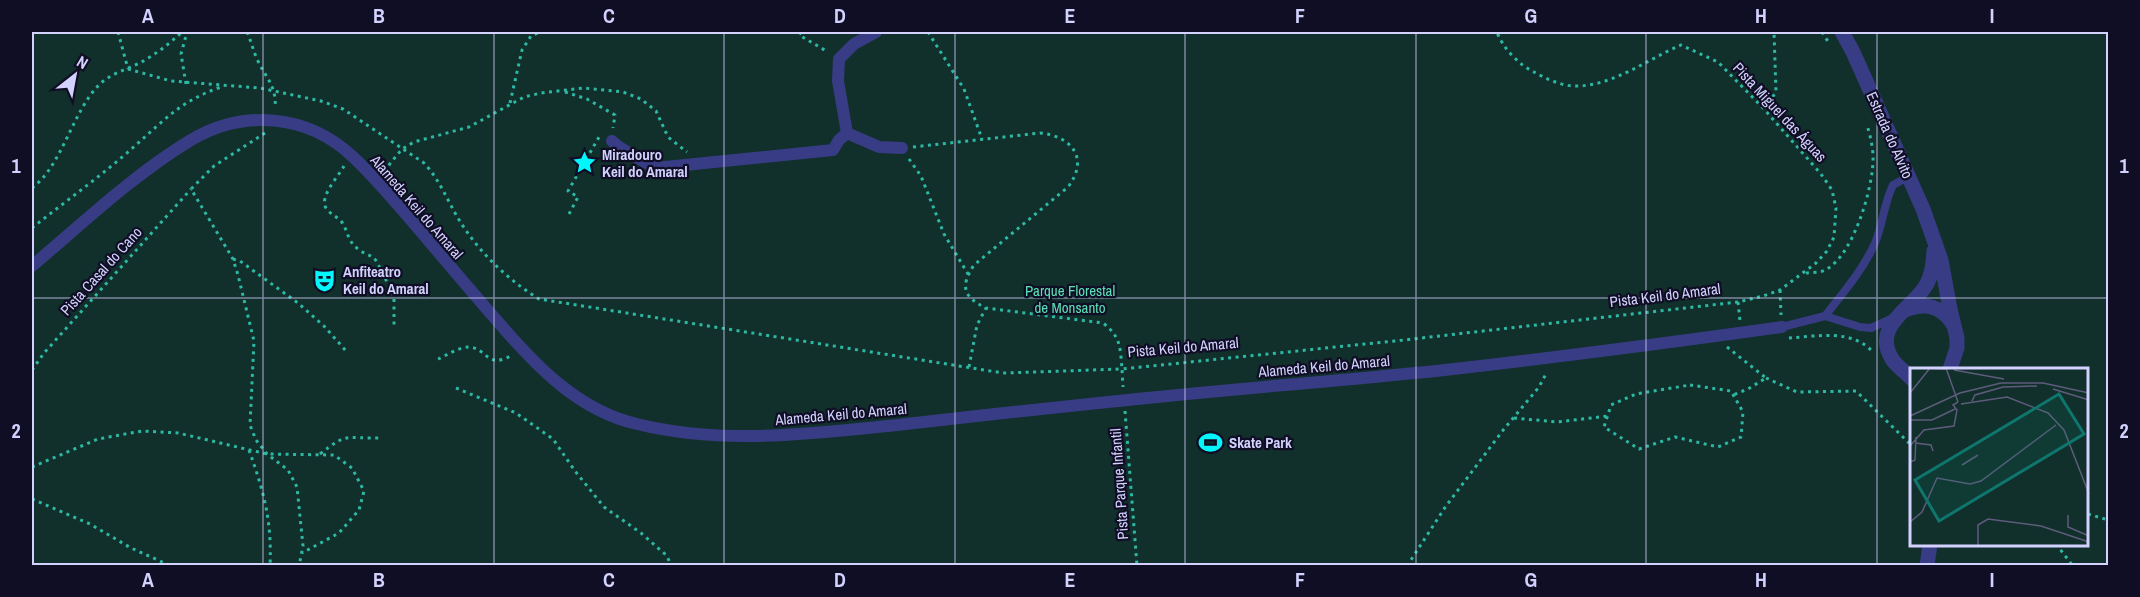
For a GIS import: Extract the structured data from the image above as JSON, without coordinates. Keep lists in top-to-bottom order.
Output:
{
  "streets": {
    "street": ["Estrada do Alvito", "Alameda Keil do Amaral"],
    "path": [
      "Pista Miguel das Águas",
      "Pista Casal do Cano",
      "Pista Keil do Amaral",
      "Pista Parque Infantil"
    ]
  },
  "crossings": [
    ["Pista Miguel das Águas", "Pista Keil do Amaral"],
    ["Alameda Keil do Amaral", "Pista Casal do Cano"],
    ["Alameda Keil do Amaral", "Pista Parque Infantil"],
    ["Pista Keil do Amaral", "Pista Parque Infantil"]
  ],
  "parks": ["Parque Florestal de Monsanto"],
  "places": {
    "place": ["Miradouro Keil do Amaral"],
    "theatre": ["Anfiteatro Keil do Amaral"],
    "sports": ["Skate Park"]
  },
  "north": "top right",
  "grid": {
    "columns": [
      "A",
      "B",
      "C",
      "D",
      "E",
      "F",
      "G",
      "H",
      "I"
    ],
    "rows": ["1", "2"]
  }
}
